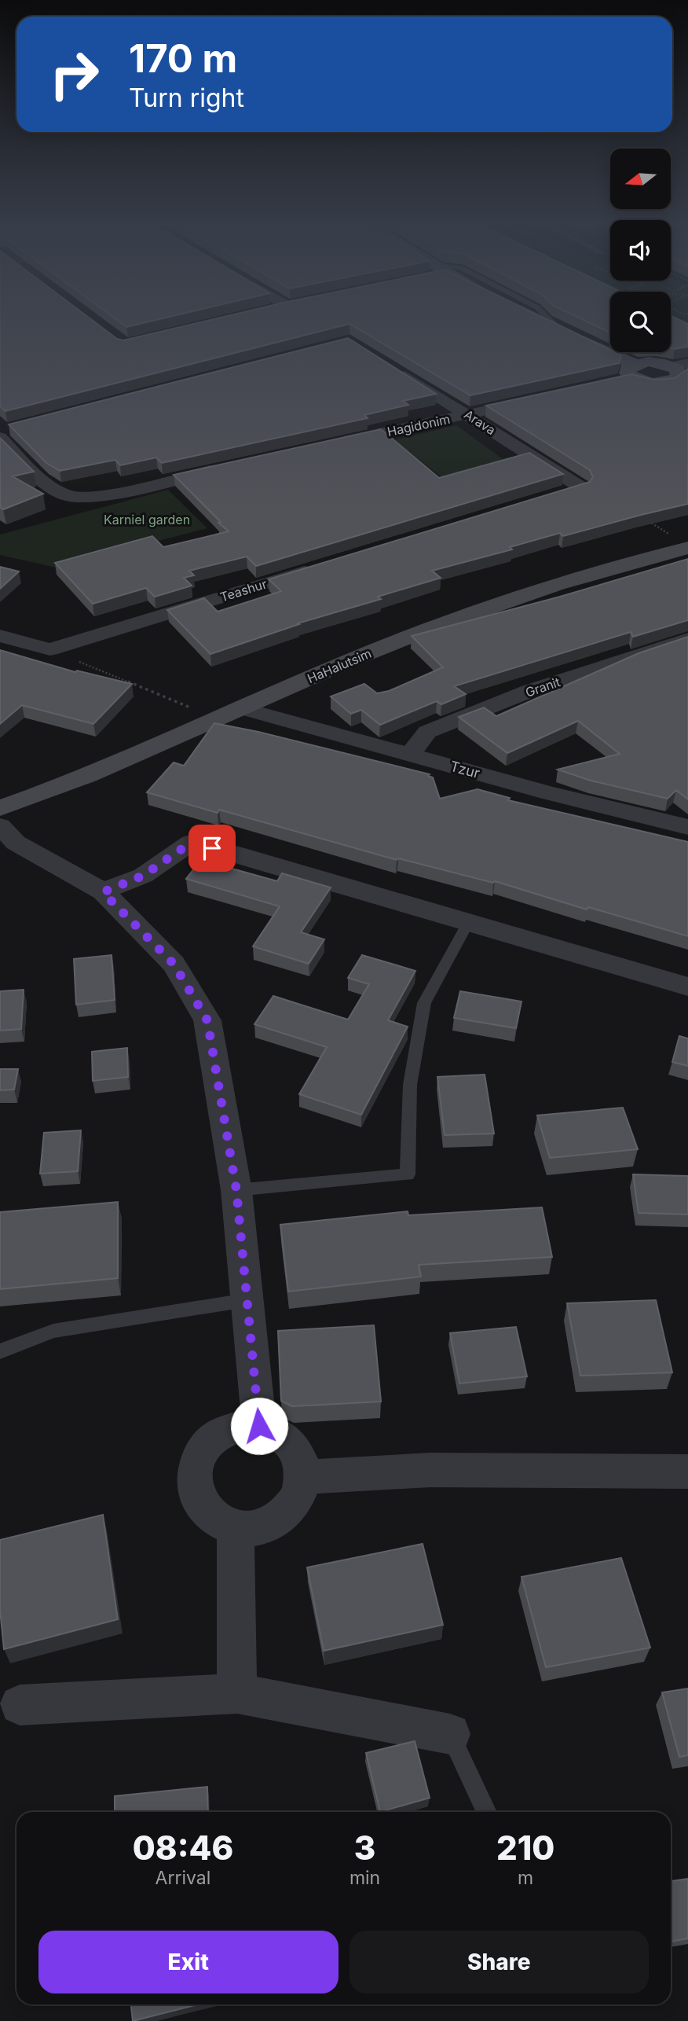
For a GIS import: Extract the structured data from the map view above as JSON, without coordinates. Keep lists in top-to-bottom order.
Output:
{
  "streets": {
    "street": [
      "Arava",
      "Hagidonim",
      "Teashur",
      "HaHalutsim",
      "Granit",
      "Tzur"
    ]
  },
  "crossings": [
    ["Arava", "Hagidonim"],
    ["HaHalutsim", "Tzur"],
    ["Granit", "Tzur"]
  ],
  "parks": ["Karniel garden"],
  "north": "left",
  "page": {
    "turn": ["170 m", "Turn right"],
    "eta": [
      "08:46",
      "Arrival",
      "3",
      "min",
      "210",
      "m"
    ],
    "buttons": ["Exit", "Share"]
  }
}
